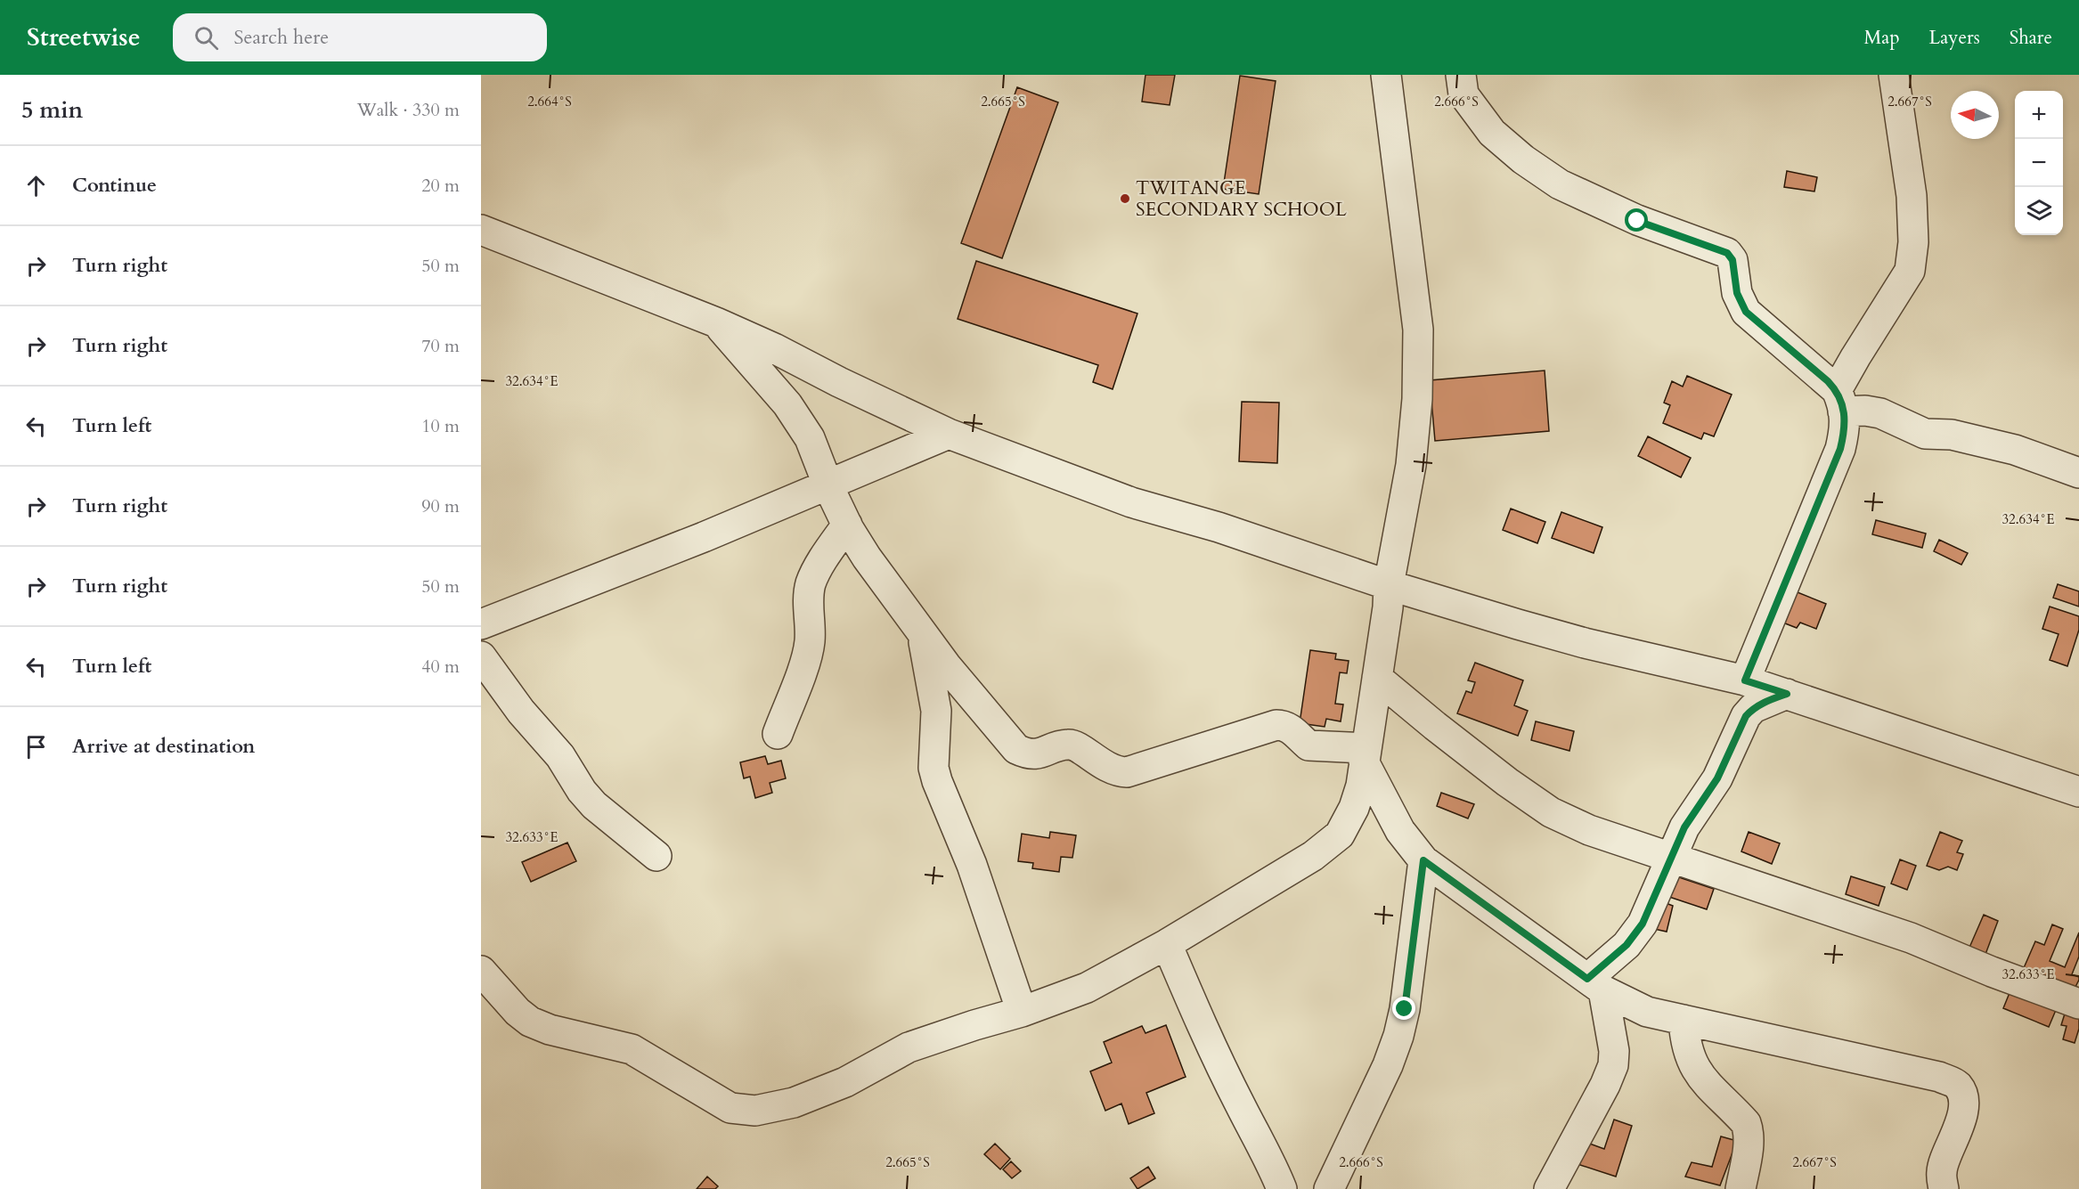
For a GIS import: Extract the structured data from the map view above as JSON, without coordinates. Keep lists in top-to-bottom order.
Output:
{
  "places": ["TWITANGE SECONDARY SCHOOL"],
  "north": "left",
  "page": {
    "header": "Streetwise",
    "search": "Search here",
    "nav": ["Map", "Layers", "Share"],
    "heading": ["5 min", "Walk · 330 m"],
    "map_buttons": ["+", "−"],
    "list": [
      ["Continue", "20 m"],
      ["Turn right", "50 m"],
      ["Turn right", "70 m"],
      ["Turn left", "10 m"],
      ["Turn right", "90 m"],
      ["Turn right", "50 m"],
      ["Turn left", "40 m"],
      "Arrive at destination"
    ]
  },
  "coordinates": [
    "2.664°S",
    "2.665°S",
    "2.666°S",
    "2.667°S",
    "32.634°E",
    "32.633°E"
  ]
}
